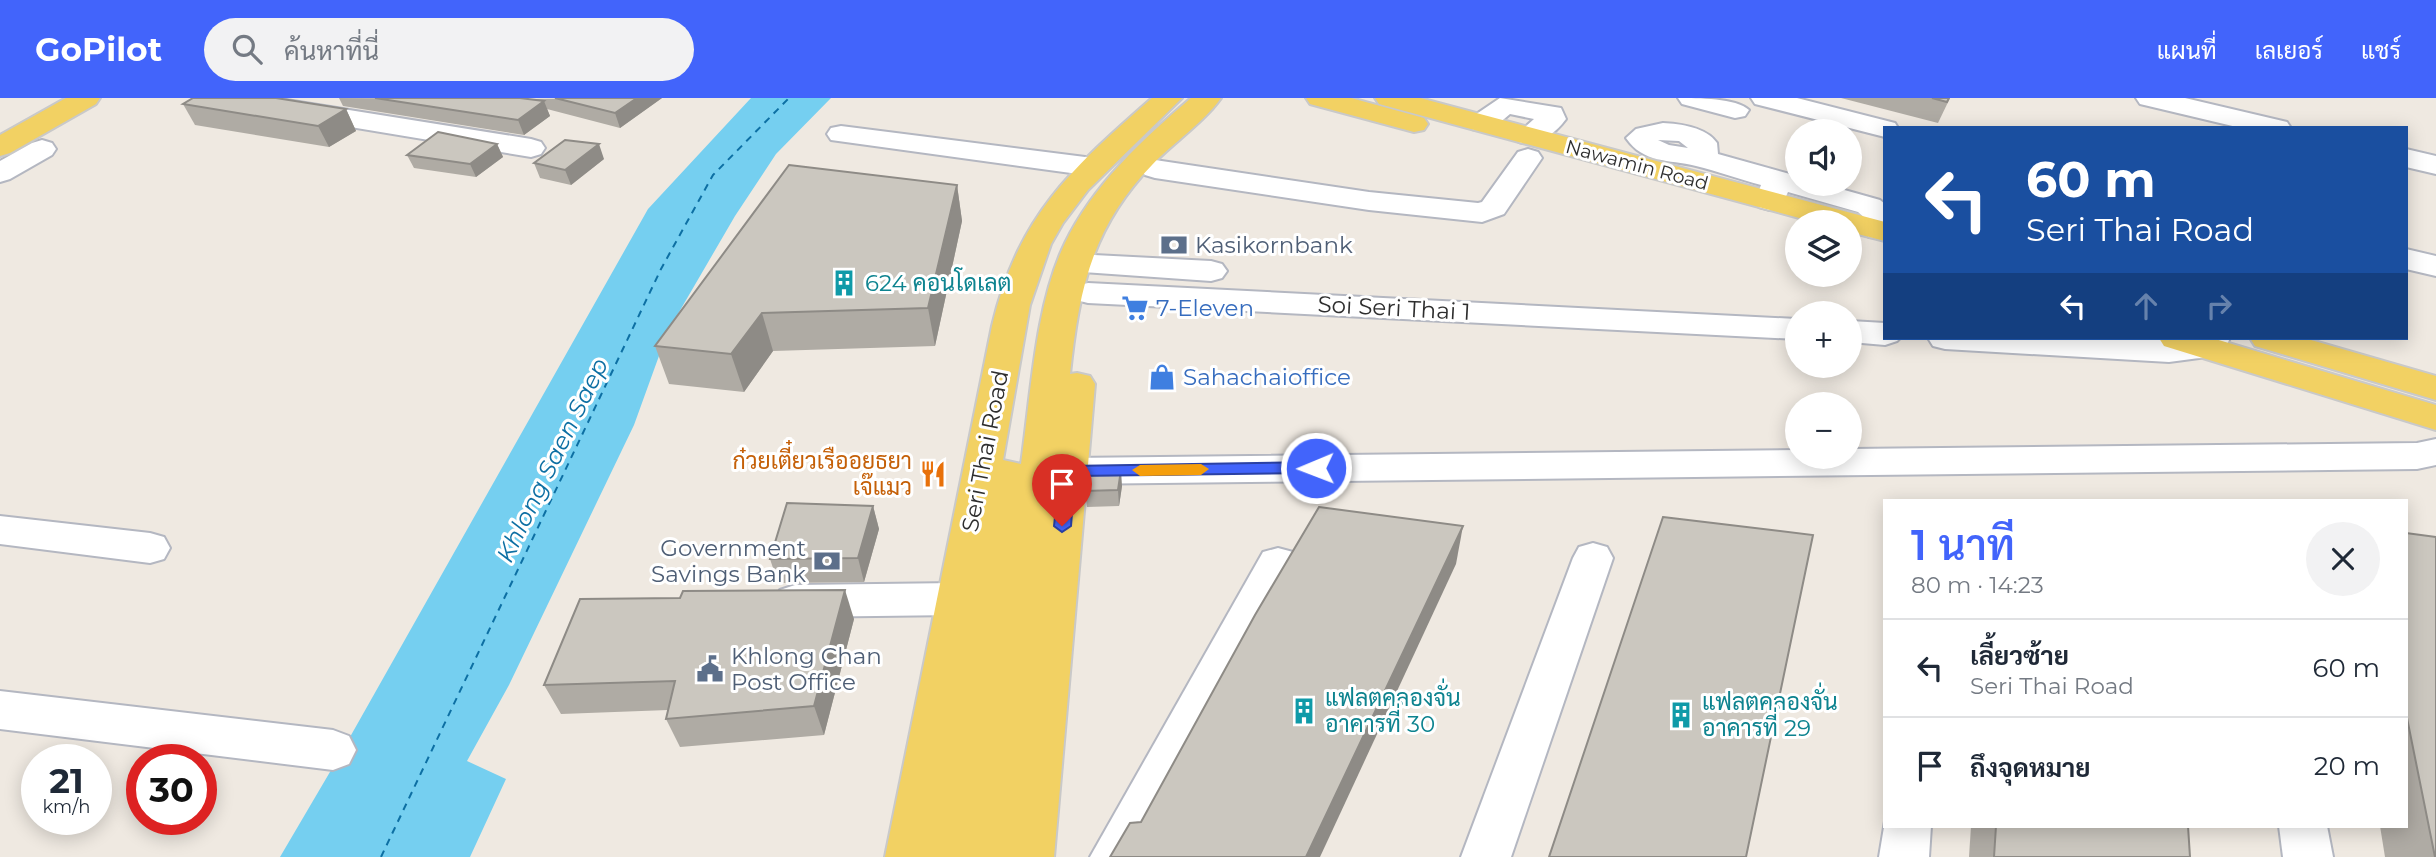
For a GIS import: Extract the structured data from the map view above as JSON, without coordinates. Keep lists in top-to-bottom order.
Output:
{
  "streets": {
    "main road": ["Nawamin Road", "Seri Thai Road"],
    "street": ["Soi Seri Thai 1"]
  },
  "water": ["Khlong Saen Saep"],
  "places": {
    "bank": ["Kasikornbank", "Government Savings Bank"],
    "building": ["624 คอนโดเลต", "แฟลตคลองจั่น อาคารที่ 30", "แฟลตคลองจั่น อาคารที่ 29"],
    "supermarket": ["7-Eleven"],
    "shop": ["Sahachaioffice"],
    "restaurant": ["ก๋วยเตี๋ยวเรืออยุธยา เจ๊แมว"],
    "public building": ["Khlong Chan Post Office"]
  },
  "page": {
    "header": "GoPilot",
    "search": "ค้นหาที่นี่",
    "nav": ["แผนที่", "เลเยอร์", "แชร์"],
    "map_buttons": ["+", "−"],
    "turn": ["60 m", "Seri Thai Road"],
    "heading": ["1 นาที", "80 m · 14:23"],
    "list": [
      {
        "name": "เลี้ยวซ้าย",
        "note": "Seri Thai Road",
        "value": "60 m"
      },
      {
        "name": "ถึงจุดหมาย",
        "value": "20 m"
      }
    ],
    "speed": "21 km/h",
    "limit": "30"
  }
}
